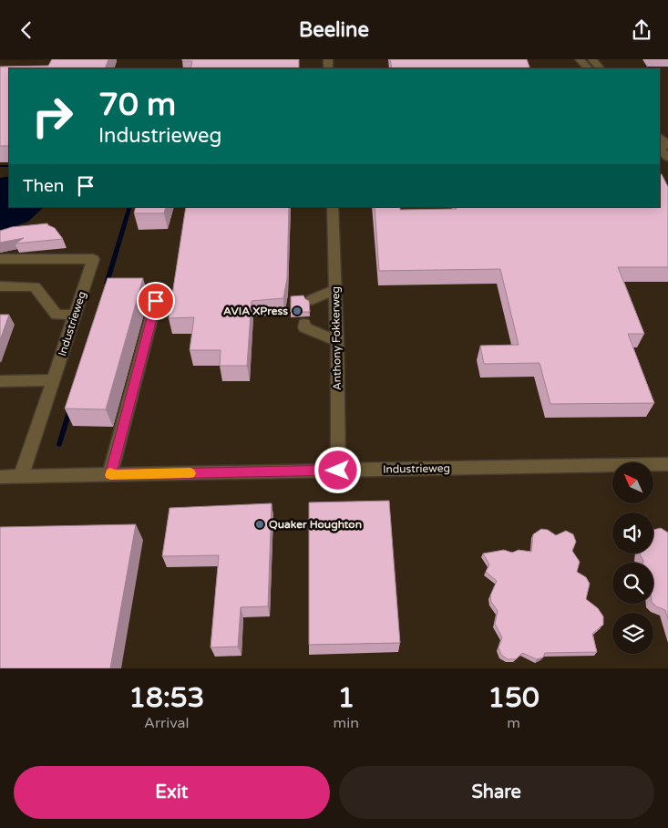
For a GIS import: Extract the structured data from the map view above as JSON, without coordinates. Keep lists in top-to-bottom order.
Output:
{
  "streets": {
    "street": ["Industrieweg", "Anthony Fokkerweg"]
  },
  "crossings": [
    ["Industrieweg", "Anthony Fokkerweg"]
  ],
  "places": ["AVIA XPress", "Quaker Houghton"],
  "north": "top left",
  "page": {
    "header": "Beeline",
    "turn": ["70 m", "Industrieweg"],
    "then": "Then",
    "eta": [
      "18:53",
      "Arrival",
      "1",
      "min",
      "150",
      "m"
    ],
    "buttons": ["Exit", "Share"]
  }
}
